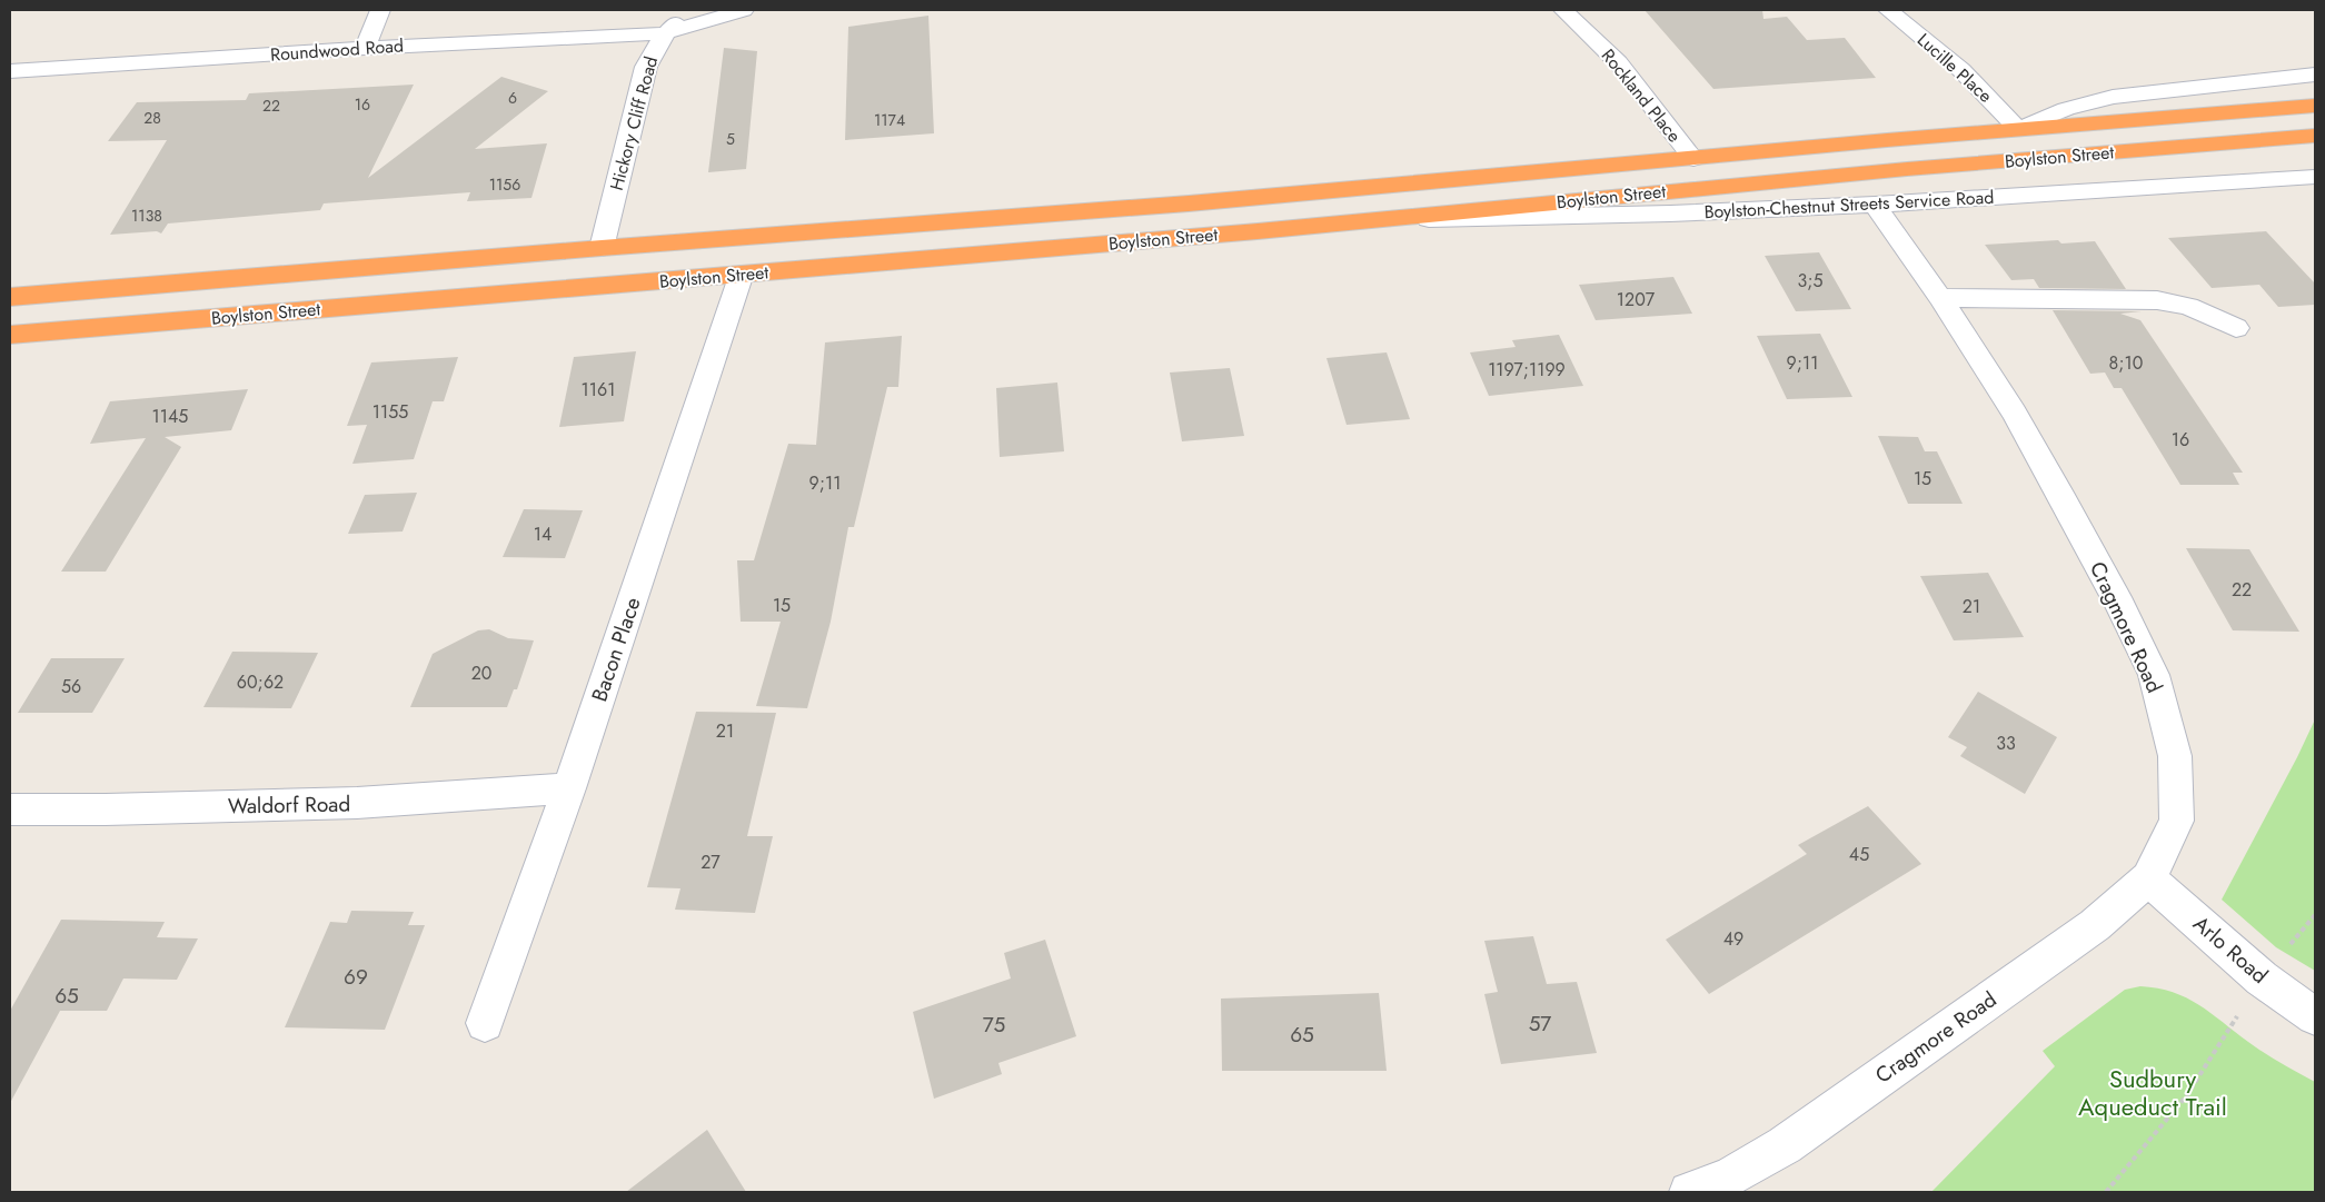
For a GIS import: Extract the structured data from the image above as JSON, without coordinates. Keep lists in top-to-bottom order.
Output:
{
  "streets": {
    "highway": ["Boylston Street"],
    "street": [
      "Roundwood Road",
      "Lucille Place",
      "Rockland Place",
      "Hickory Cliff Road",
      "Boylston-Chestnut Streets Service Road",
      "Cragmore Road",
      "Bacon Place",
      "Waldorf Road",
      "Arlo Road"
    ]
  },
  "crossings": [
    ["Roundwood Road", "Hickory Cliff Road"],
    ["Lucille Place", "Boylston Street"],
    ["Rockland Place", "Boylston Street"],
    ["Hickory Cliff Road", "Boylston Street"],
    ["Boylston Street", "Boylston-Chestnut Streets Service Road"],
    ["Boylston Street", "Bacon Place"],
    ["Boylston-Chestnut Streets Service Road", "Cragmore Road"],
    ["Cragmore Road", "Arlo Road"],
    ["Bacon Place", "Waldorf Road"]
  ],
  "parks": ["Sudbury Aqueduct Trail"],
  "house_numbers": [
    "6",
    "16",
    "22",
    "28",
    "1174",
    "5",
    "1156",
    "1138",
    "3;5",
    "1207",
    "9;11",
    "8;10",
    "1197;1199",
    "1161",
    "1155",
    "1145",
    "16",
    "15",
    "9;11",
    "14",
    "22",
    "15",
    "21",
    "20",
    "60;62",
    "56",
    "21",
    "33",
    "45",
    "27",
    "49",
    "69",
    "65",
    "57",
    "75",
    "65"
  ]
}
